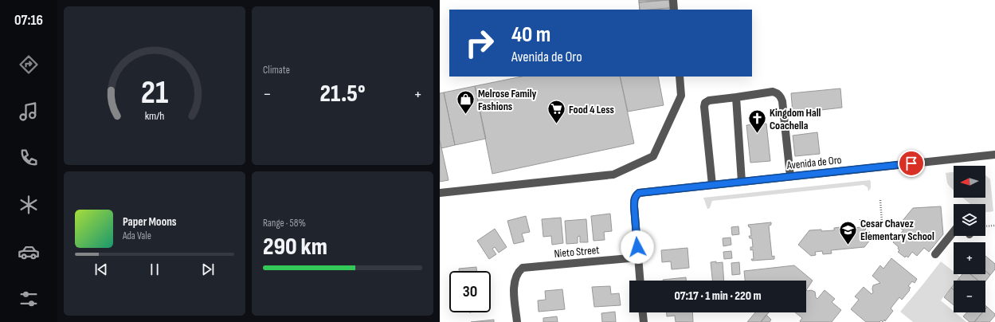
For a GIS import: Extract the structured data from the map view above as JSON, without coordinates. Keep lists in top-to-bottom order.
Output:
{
  "streets": {
    "street": ["Avenida de Oro", "Nieto Street"]
  },
  "crossings": [
    ["Avenida de Oro", "Nieto Street"]
  ],
  "places": {
    "shop": ["Melrose Family Fashions"],
    "supermarket": ["Food 4 Less"],
    "church": ["Kingdom Hall Coachella"],
    "school or university": ["Cesar Chavez Elementary School"]
  },
  "north": "left",
  "page": {
    "tabs": "07:16",
    "tile": [
      "Climate",
      ["Range · 58%", "290 km"]
    ],
    "turn": ["40 m", "Avenida de Oro"],
    "heat": ["−", "21.5°", "+"],
    "map_buttons": ["+", "−"],
    "song": ["Paper Moons", "Ada Vale"],
    "limit": "30",
    "trip": "07:17 · 1 min · 220 m",
    "gauge": ["21", "km/h"]
  }
}
